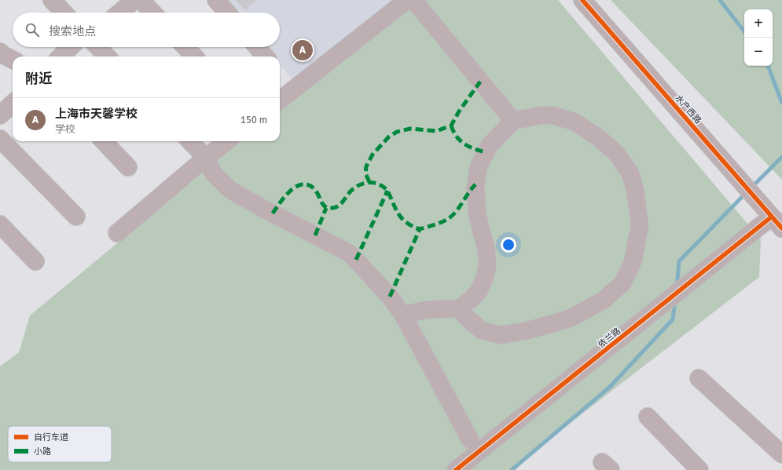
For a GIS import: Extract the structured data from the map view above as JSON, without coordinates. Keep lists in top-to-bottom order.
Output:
{
  "streets": {
    "street": ["水产西路", "依兰路"]
  },
  "crossings": [
    ["水产西路", "依兰路"]
  ],
  "legend": ["自行车道", "小路"],
  "page": {
    "map_buttons": ["+", "−"],
    "search": "搜索地点",
    "pins": "A",
    "heading": "附近",
    "list": [
      {
        "mark": "A",
        "name": "上海市天馨学校",
        "note": "学校",
        "value": "150 m"
      }
    ]
  }
}
